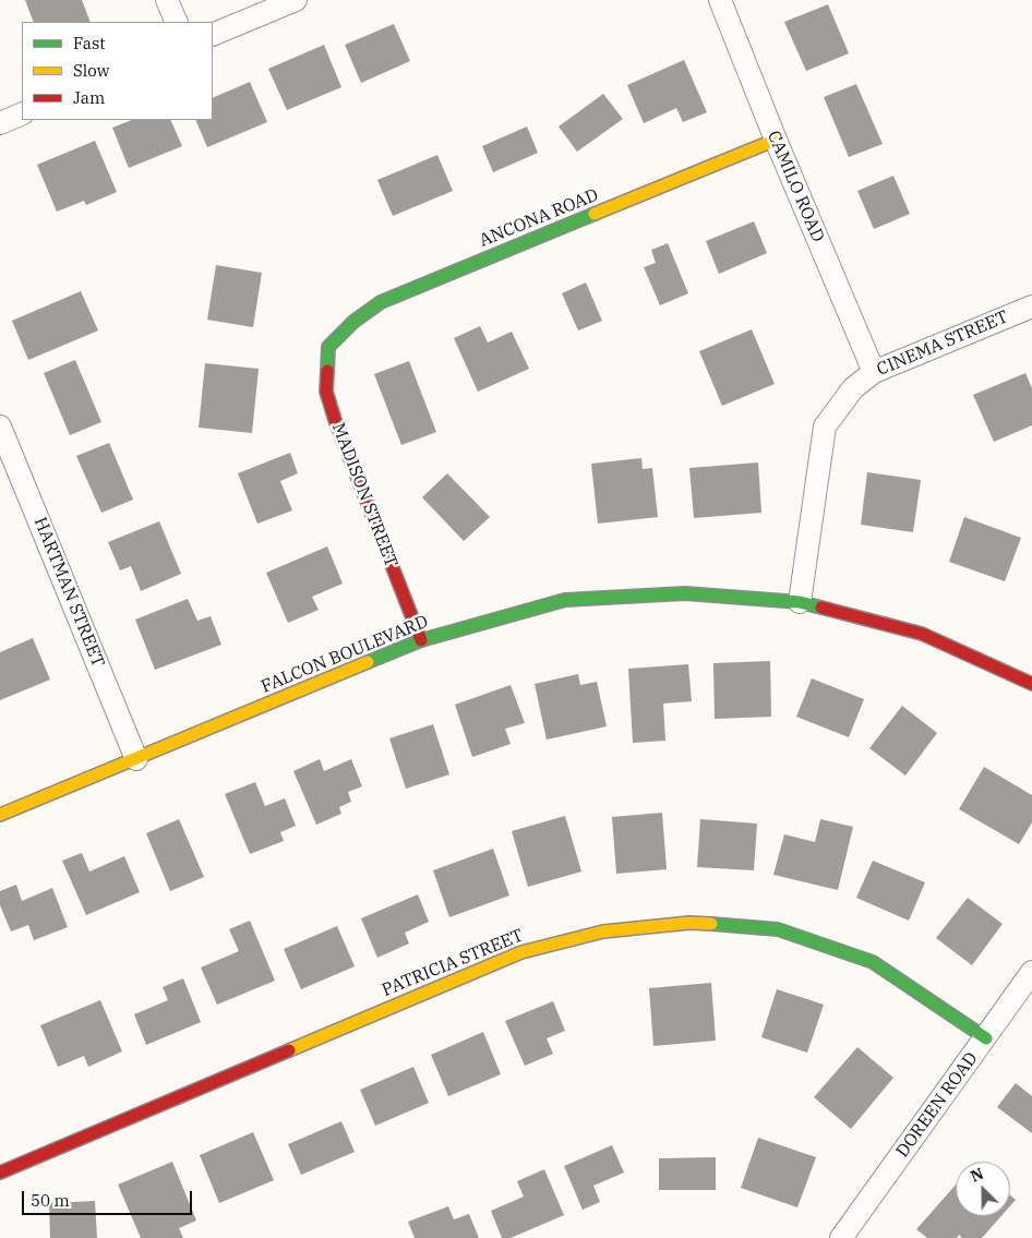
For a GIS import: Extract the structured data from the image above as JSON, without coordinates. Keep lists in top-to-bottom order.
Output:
{
  "streets": {
    "street": [
      "CAMILO ROAD",
      "ANCONA ROAD",
      "CINEMA STREET",
      "MADISON STREET",
      "HARTMAN STREET",
      "FALCON BOULEVARD",
      "PATRICIA STREET",
      "DOREEN ROAD"
    ]
  },
  "crossings": [
    ["CAMILO ROAD", "ANCONA ROAD"],
    ["CAMILO ROAD", "CINEMA STREET"],
    ["ANCONA ROAD", "MADISON STREET"],
    ["CINEMA STREET", "FALCON BOULEVARD"],
    ["MADISON STREET", "FALCON BOULEVARD"],
    ["HARTMAN STREET", "FALCON BOULEVARD"],
    ["PATRICIA STREET", "DOREEN ROAD"]
  ],
  "legend": ["Fast", "Slow", "Jam"],
  "scale_bar": "50 m",
  "north": "top left"
}
